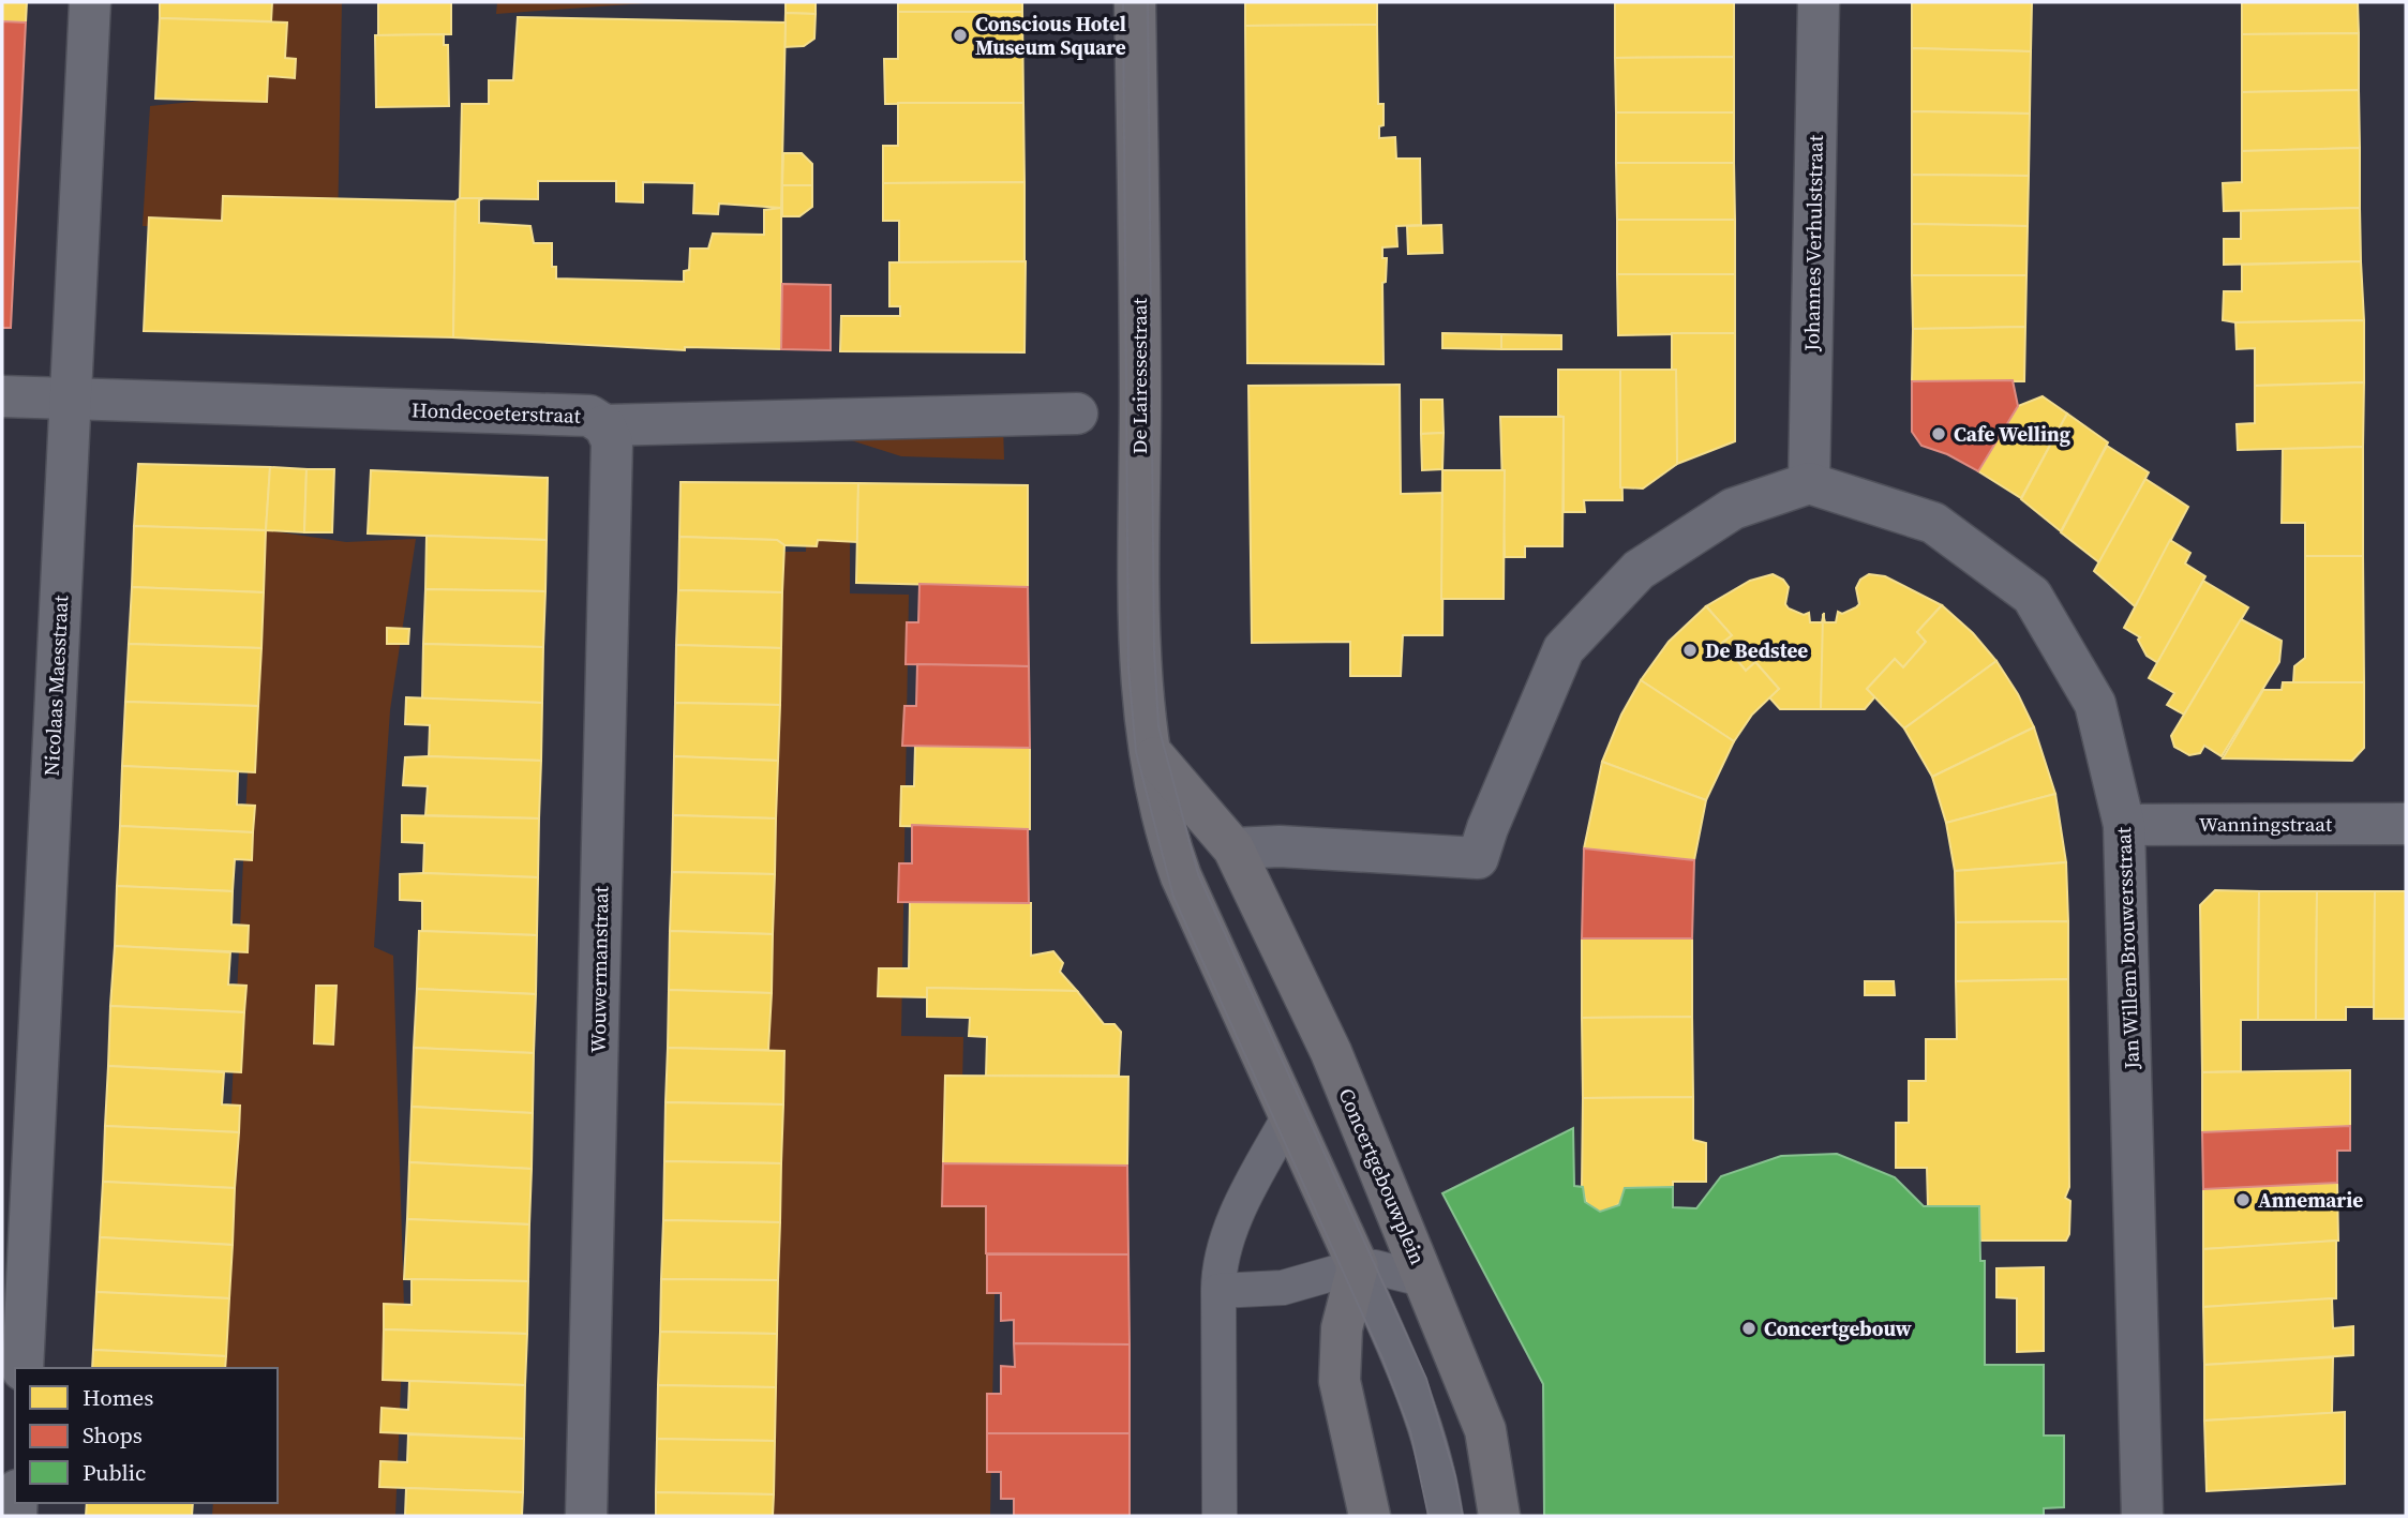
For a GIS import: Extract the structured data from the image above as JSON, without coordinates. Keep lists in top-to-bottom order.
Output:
{
  "streets": {
    "street": [
      "Johannes Verhulststraat",
      "De Lairessestraat",
      "Hondecoeterstraat",
      "Nicolaas Maesstraat",
      "Wanningstraat",
      "Jan Willem Brouwersstraat",
      "Wouwermanstraat",
      "Concertgebouwplein"
    ]
  },
  "crossings": [
    ["Johannes Verhulststraat", "Jan Willem Brouwersstraat"],
    ["De Lairessestraat", "Concertgebouwplein"],
    ["Hondecoeterstraat", "Nicolaas Maesstraat"],
    ["Hondecoeterstraat", "Wouwermanstraat"],
    ["Wanningstraat", "Jan Willem Brouwersstraat"]
  ],
  "places": [
    "Conscious Hotel Museum Square",
    "Cafe Welling",
    "De Bedstee",
    "Annemarie",
    "Concertgebouw"
  ],
  "legend": ["Homes", "Shops", "Public"]
}
